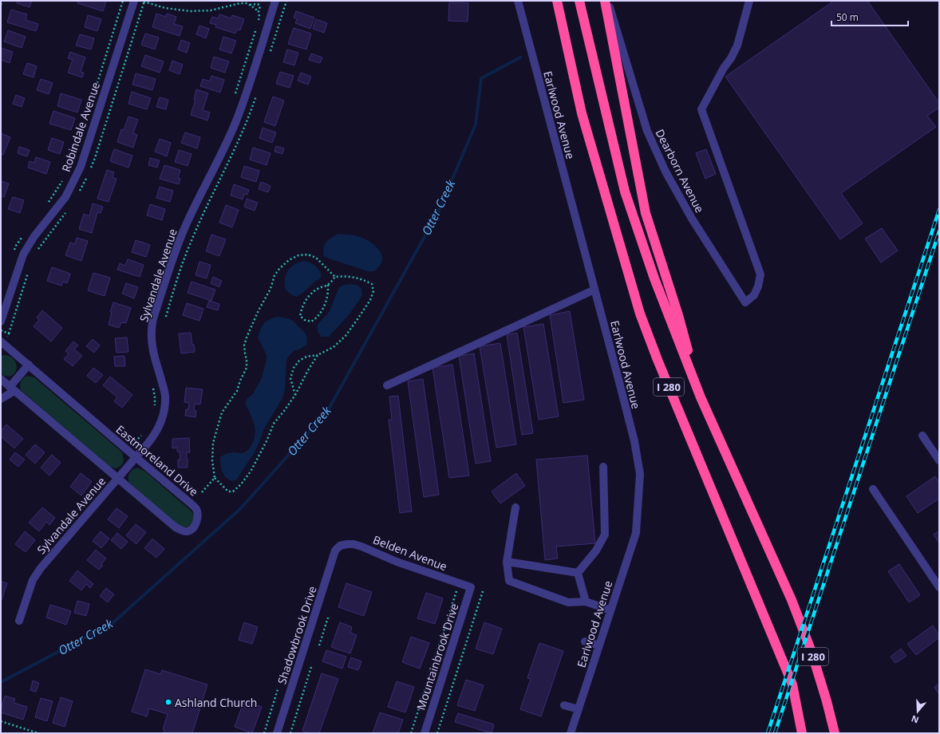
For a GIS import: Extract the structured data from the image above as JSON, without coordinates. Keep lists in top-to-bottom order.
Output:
{
  "streets": {
    "highway": ["I 280"],
    "street": [
      "Earlwood Avenue",
      "Robindale Avenue",
      "Dearborn Avenue",
      "Sylvandale Avenue",
      "Eastmoreland Drive",
      "Belden Avenue",
      "Shadowbrook Drive",
      "Mountainbrook Drive"
    ]
  },
  "crossings": [
    ["Sylvandale Avenue", "Eastmoreland Drive"],
    ["Belden Avenue", "Shadowbrook Drive"],
    ["Belden Avenue", "Mountainbrook Drive"]
  ],
  "water": ["Otter Creek"],
  "places": ["Ashland Church"],
  "scale_bar": "50 m",
  "north": "bottom"
}
